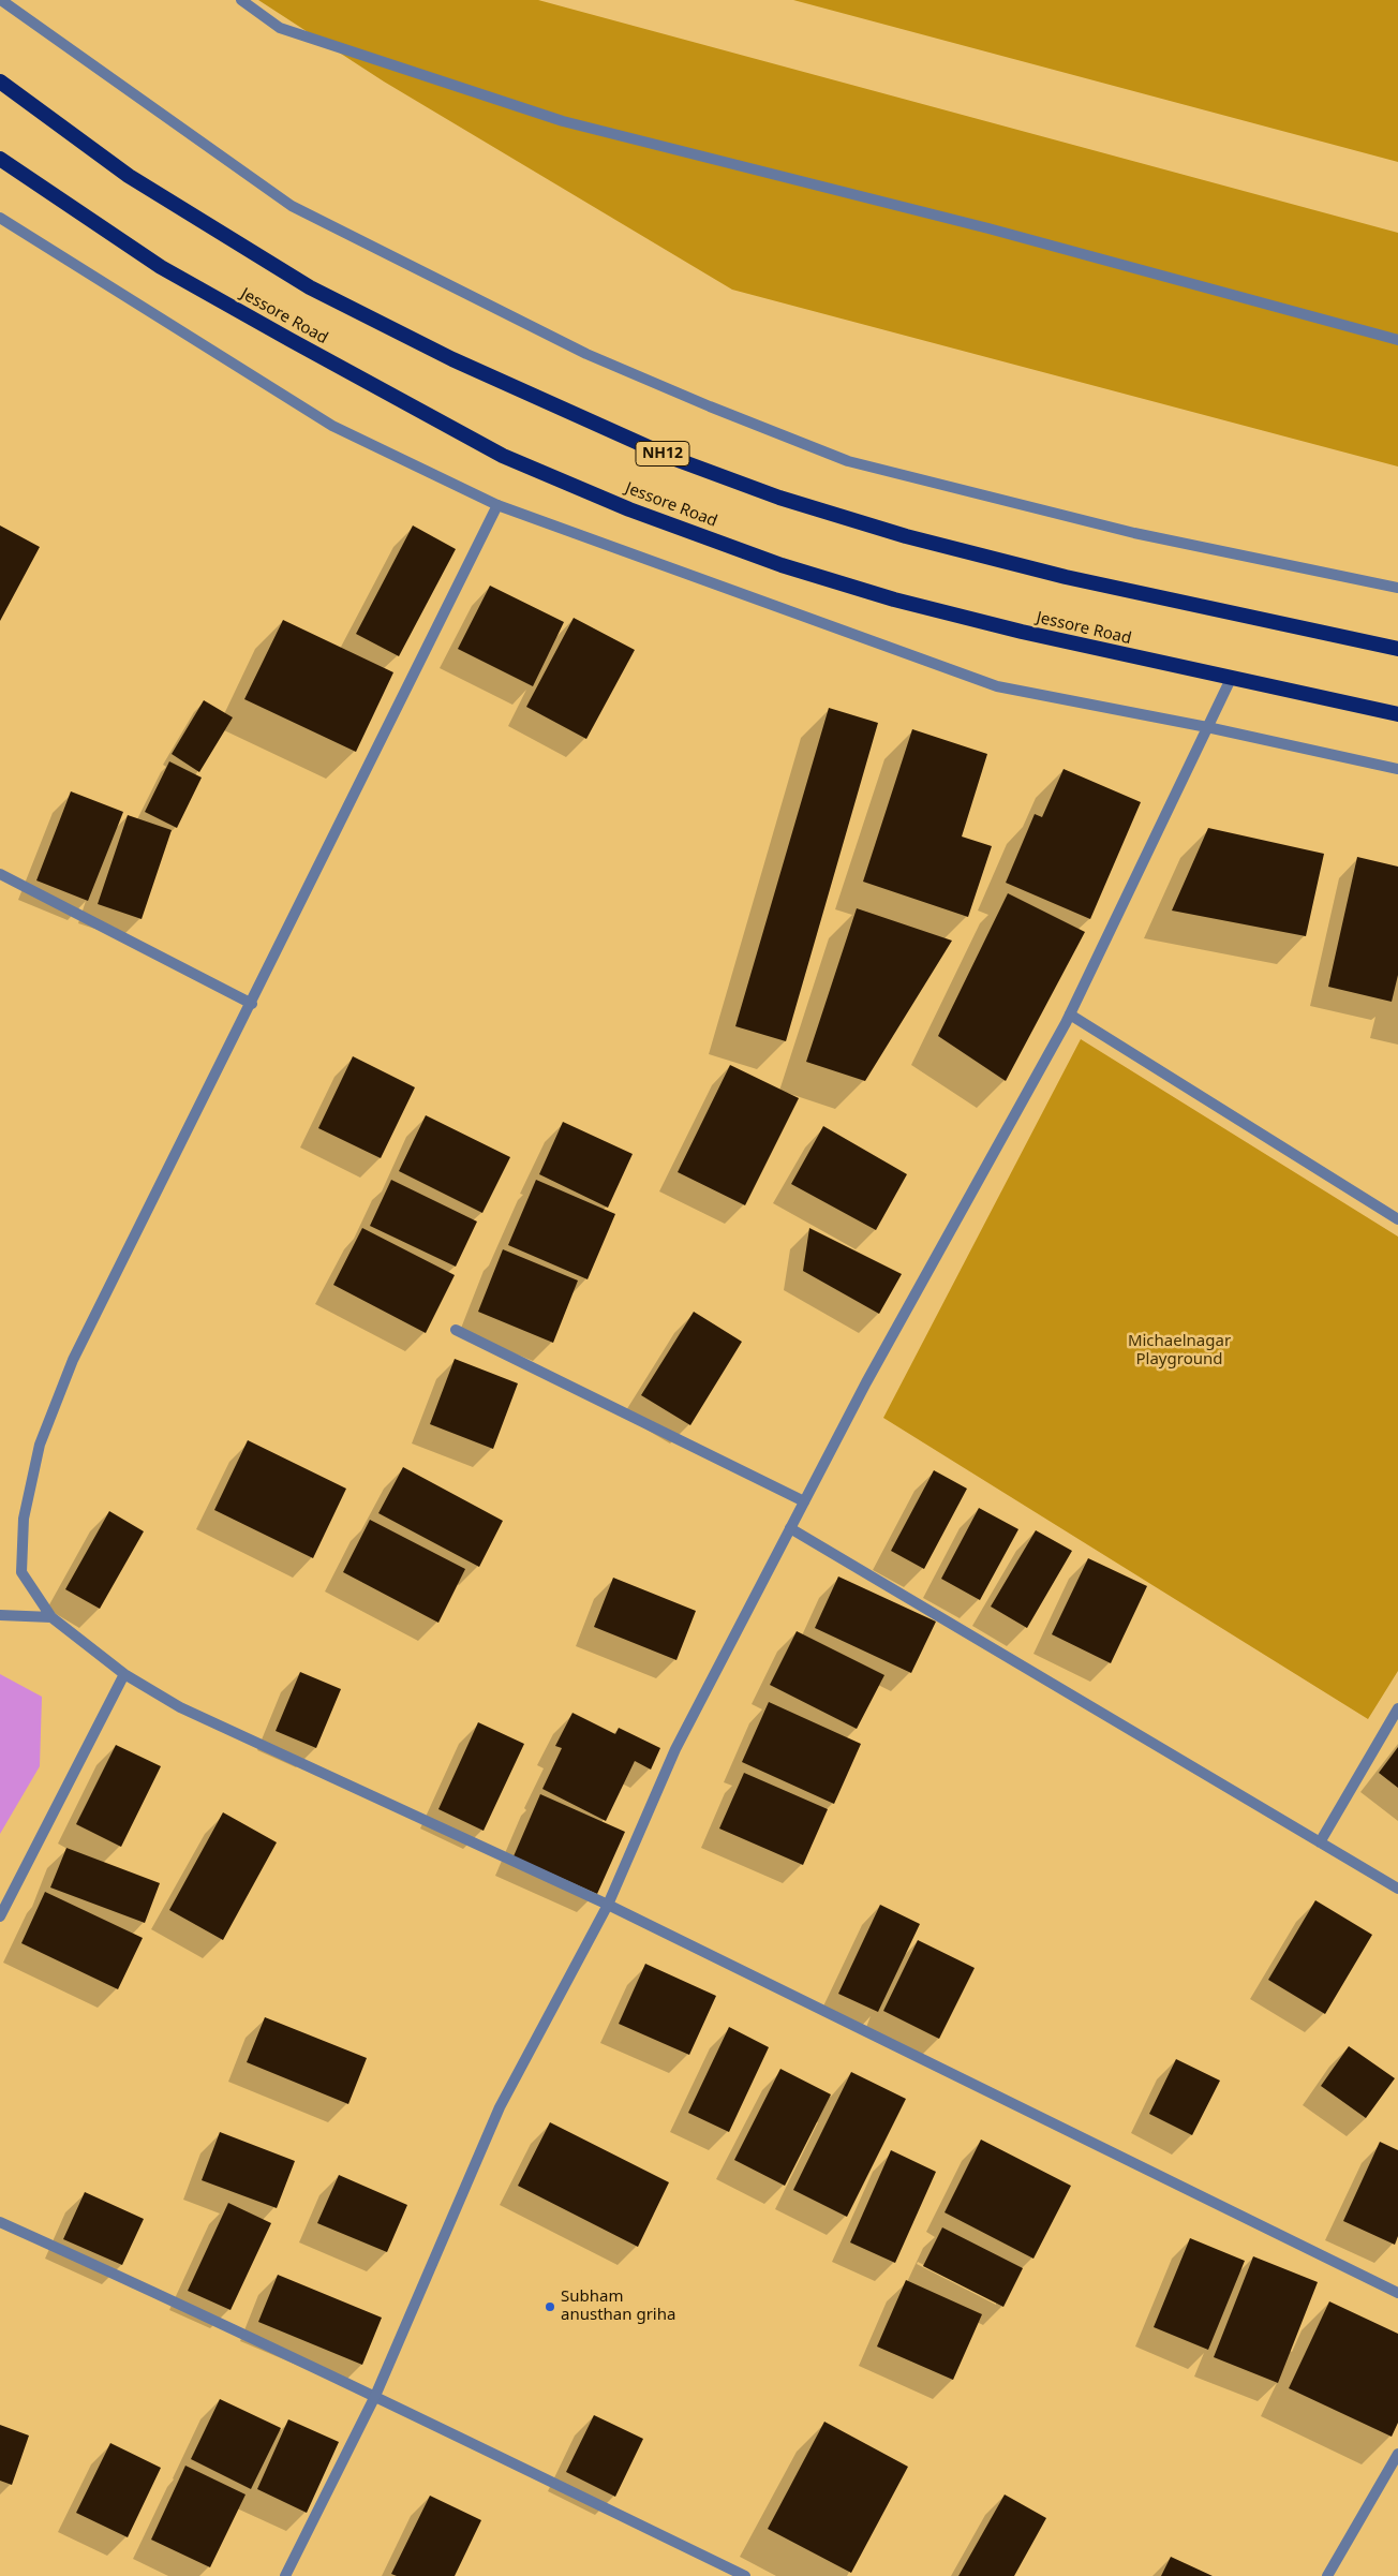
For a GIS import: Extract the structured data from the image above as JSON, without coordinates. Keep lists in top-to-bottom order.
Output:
{
  "streets": {
    "highway": ["Jessore Road", "NH12"]
  },
  "parks": ["Michaelnagar Playground"],
  "places": ["Subham anusthan griha"]
}
